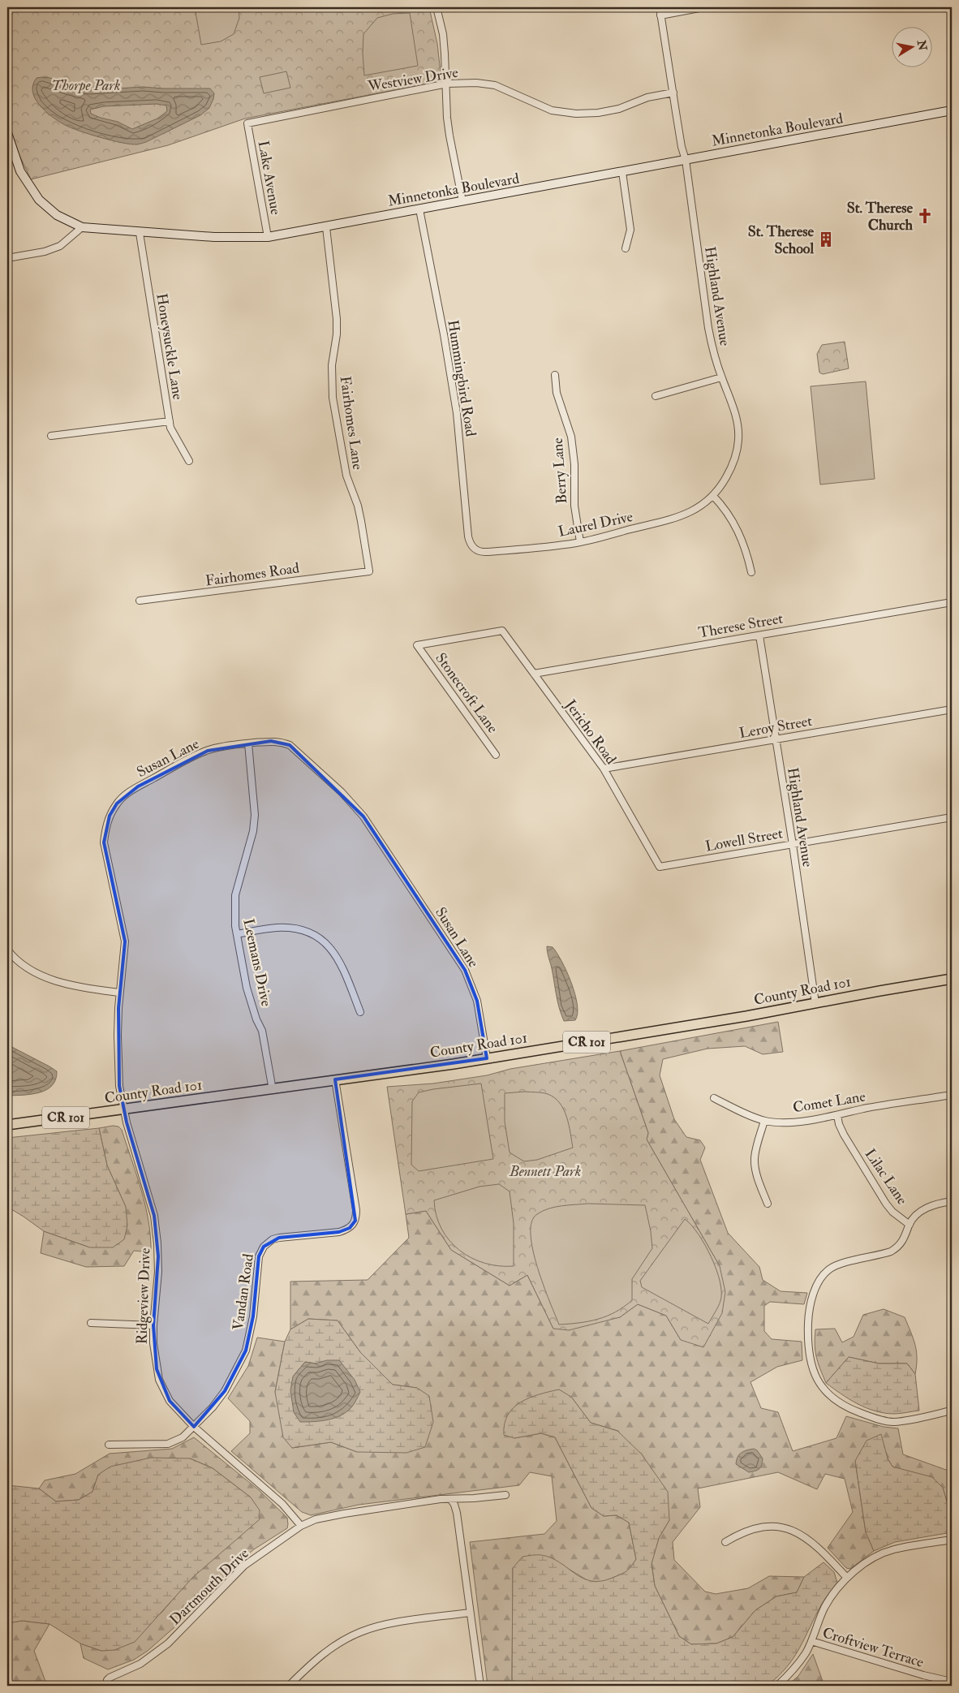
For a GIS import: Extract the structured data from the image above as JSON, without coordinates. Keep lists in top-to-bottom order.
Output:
{
  "streets": {
    "main road": ["County Road 101", "CR 101"],
    "street": [
      "Westview Drive",
      "Minnetonka Boulevard",
      "Lake Avenue",
      "Highland Avenue",
      "Honeysuckle Lane",
      "Hummingbird Road",
      "Fairhomes Lane",
      "Berry Lane",
      "Laurel Drive",
      "Fairhomes Road",
      "Therese Street",
      "Stonecroft Lane",
      "Leroy Street",
      "Jericho Road",
      "Susan Lane",
      "Lowell Street",
      "Leemans Drive",
      "Comet Lane",
      "Lilac Lane",
      "Vandan Road",
      "Ridgeview Drive",
      "Dartmouth Drive",
      "Croftview Terrace"
    ]
  },
  "crossings": [
    ["Westview Drive", "Lake Avenue"],
    ["Westview Drive", "Highland Avenue"],
    ["Minnetonka Boulevard", "Lake Avenue"],
    ["Minnetonka Boulevard", "Highland Avenue"],
    ["Minnetonka Boulevard", "Honeysuckle Lane"],
    ["Minnetonka Boulevard", "Hummingbird Road"],
    ["Minnetonka Boulevard", "Fairhomes Lane"],
    ["Highland Avenue", "Laurel Drive"],
    ["Highland Avenue", "Therese Street"],
    ["Highland Avenue", "Leroy Street"],
    ["Highland Avenue", "Lowell Street"],
    ["Highland Avenue", "County Road 101"],
    ["Hummingbird Road", "Laurel Drive"],
    ["Fairhomes Lane", "Fairhomes Road"],
    ["Berry Lane", "Laurel Drive"],
    ["Therese Street", "Jericho Road"],
    ["Stonecroft Lane", "Jericho Road"],
    ["Leroy Street", "Jericho Road"],
    ["Jericho Road", "Lowell Street"],
    ["Susan Lane", "Leemans Drive"],
    ["Susan Lane", "County Road 101"],
    ["Susan Lane", "Ridgeview Drive"],
    ["Leemans Drive", "County Road 101"],
    ["County Road 101", "Vandan Road"],
    ["County Road 101", "Ridgeview Drive"],
    ["Comet Lane", "Lilac Lane"],
    ["Vandan Road", "Ridgeview Drive"],
    ["Ridgeview Drive", "Dartmouth Drive"]
  ],
  "parks": ["Thorpe Park", "Bennett Park"],
  "places": {
    "church": ["St. Therese Church"],
    "building": ["St. Therese School"]
  },
  "north": "right"
}
